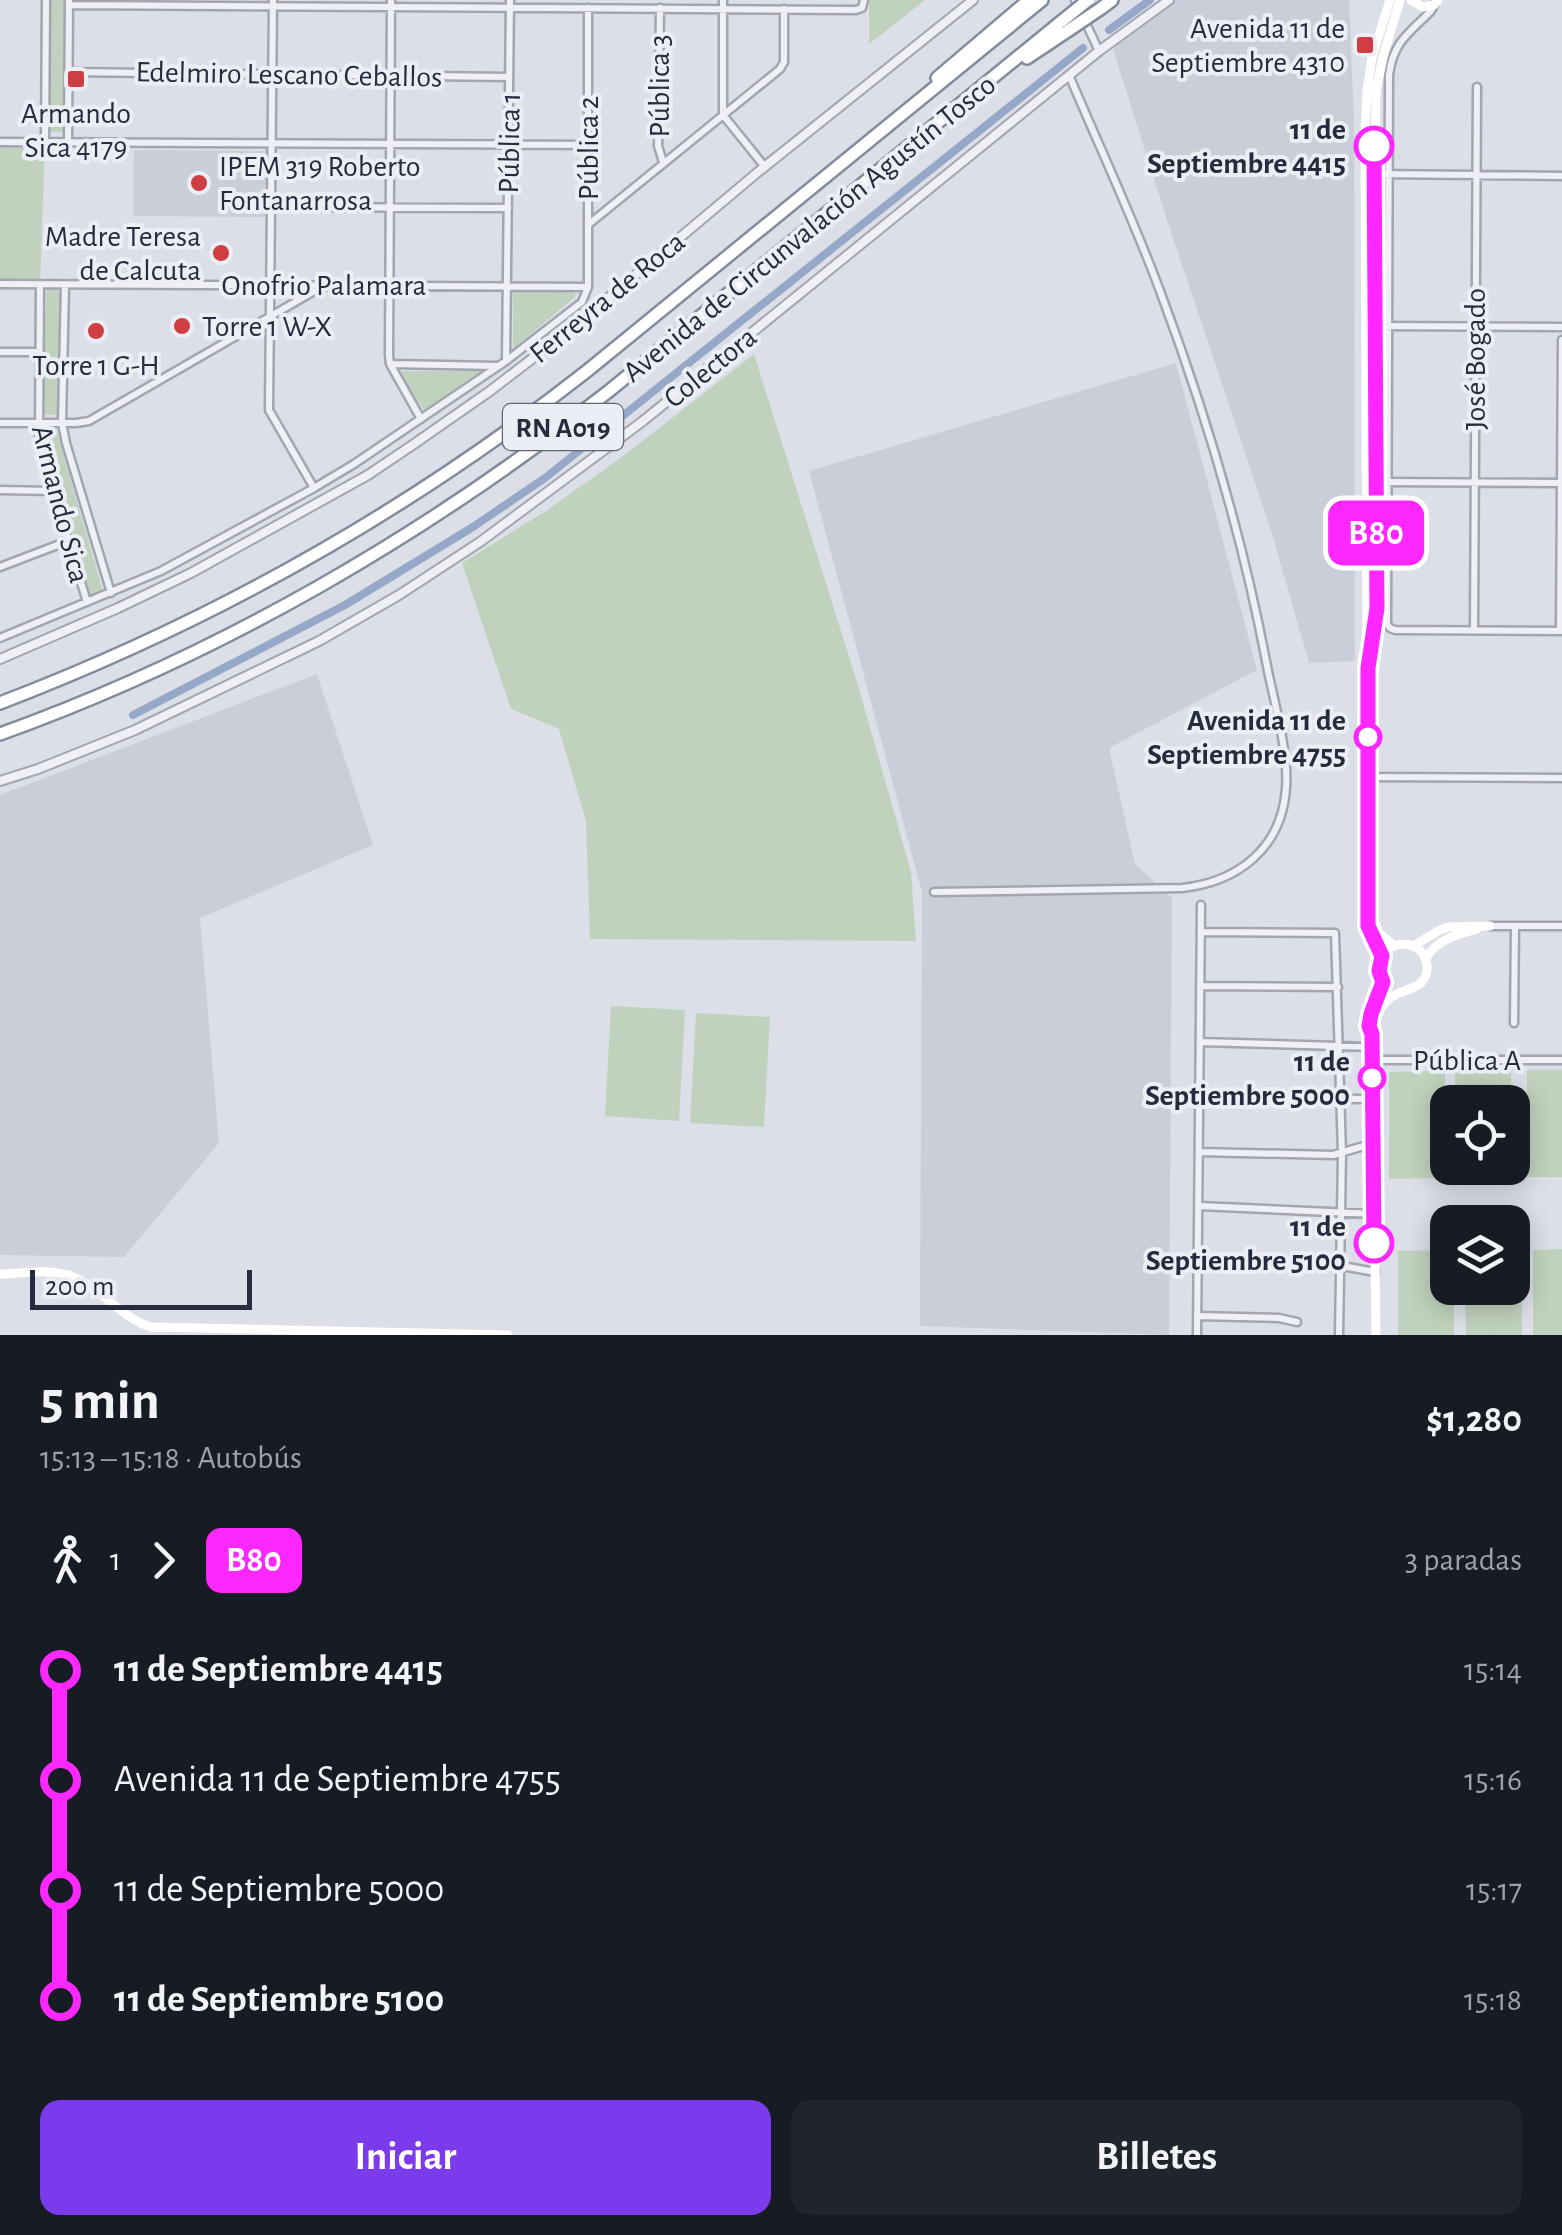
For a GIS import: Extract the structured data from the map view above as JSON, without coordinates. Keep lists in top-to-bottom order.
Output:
{
  "streets": {
    "highway": ["Avenida de Circunvalación Agustín Tosco", "RN A019"],
    "street": [
      "Edelmiro Lescano Ceballos",
      "Pública 3",
      "Pública 1",
      "Pública 2",
      "Onofrio Palamara",
      "Ferreyra de Roca",
      "José Bogado",
      "Colectora",
      "Armando Sica",
      "Pública A"
    ]
  },
  "crossings": [
    ["Edelmiro Lescano Ceballos", "Pública 1"],
    ["Pública 1", "Onofrio Palamara"],
    ["Pública 2", "Onofrio Palamara"],
    ["Onofrio Palamara", "Armando Sica"]
  ],
  "places": {
    "transit": ["Avenida 11 de Septiembre 4310", "Armando Sica 4179"],
    "other": [
      "11 de Septiembre 4415",
      "IPEM 319 Roberto Fontanarrosa",
      "Madre Teresa de Calcuta",
      "Torre 1 W-X",
      "Torre 1 G-H",
      "Avenida 11 de Septiembre 4755",
      "11 de Septiembre 5000",
      "11 de Septiembre 5100"
    ]
  },
  "lines": ["bus line B80"],
  "scale_bar": "200 m",
  "page": {
    "on_map": "B80",
    "scale": "200 m",
    "heading": ["5 min", "15:13 – 15:18 · Autobús", "$1,280"],
    "legs": ["1", "B80", "3 paradas"],
    "list": [
      {
        "name": "11 de Septiembre 4415",
        "value": "15:14"
      },
      {
        "name": "Avenida 11 de Septiembre 4755",
        "value": "15:16"
      },
      {
        "name": "11 de Septiembre 5000",
        "value": "15:17"
      },
      {
        "name": "11 de Septiembre 5100",
        "value": "15:18"
      }
    ],
    "buttons": ["Iniciar", "Billetes"]
  }
}
